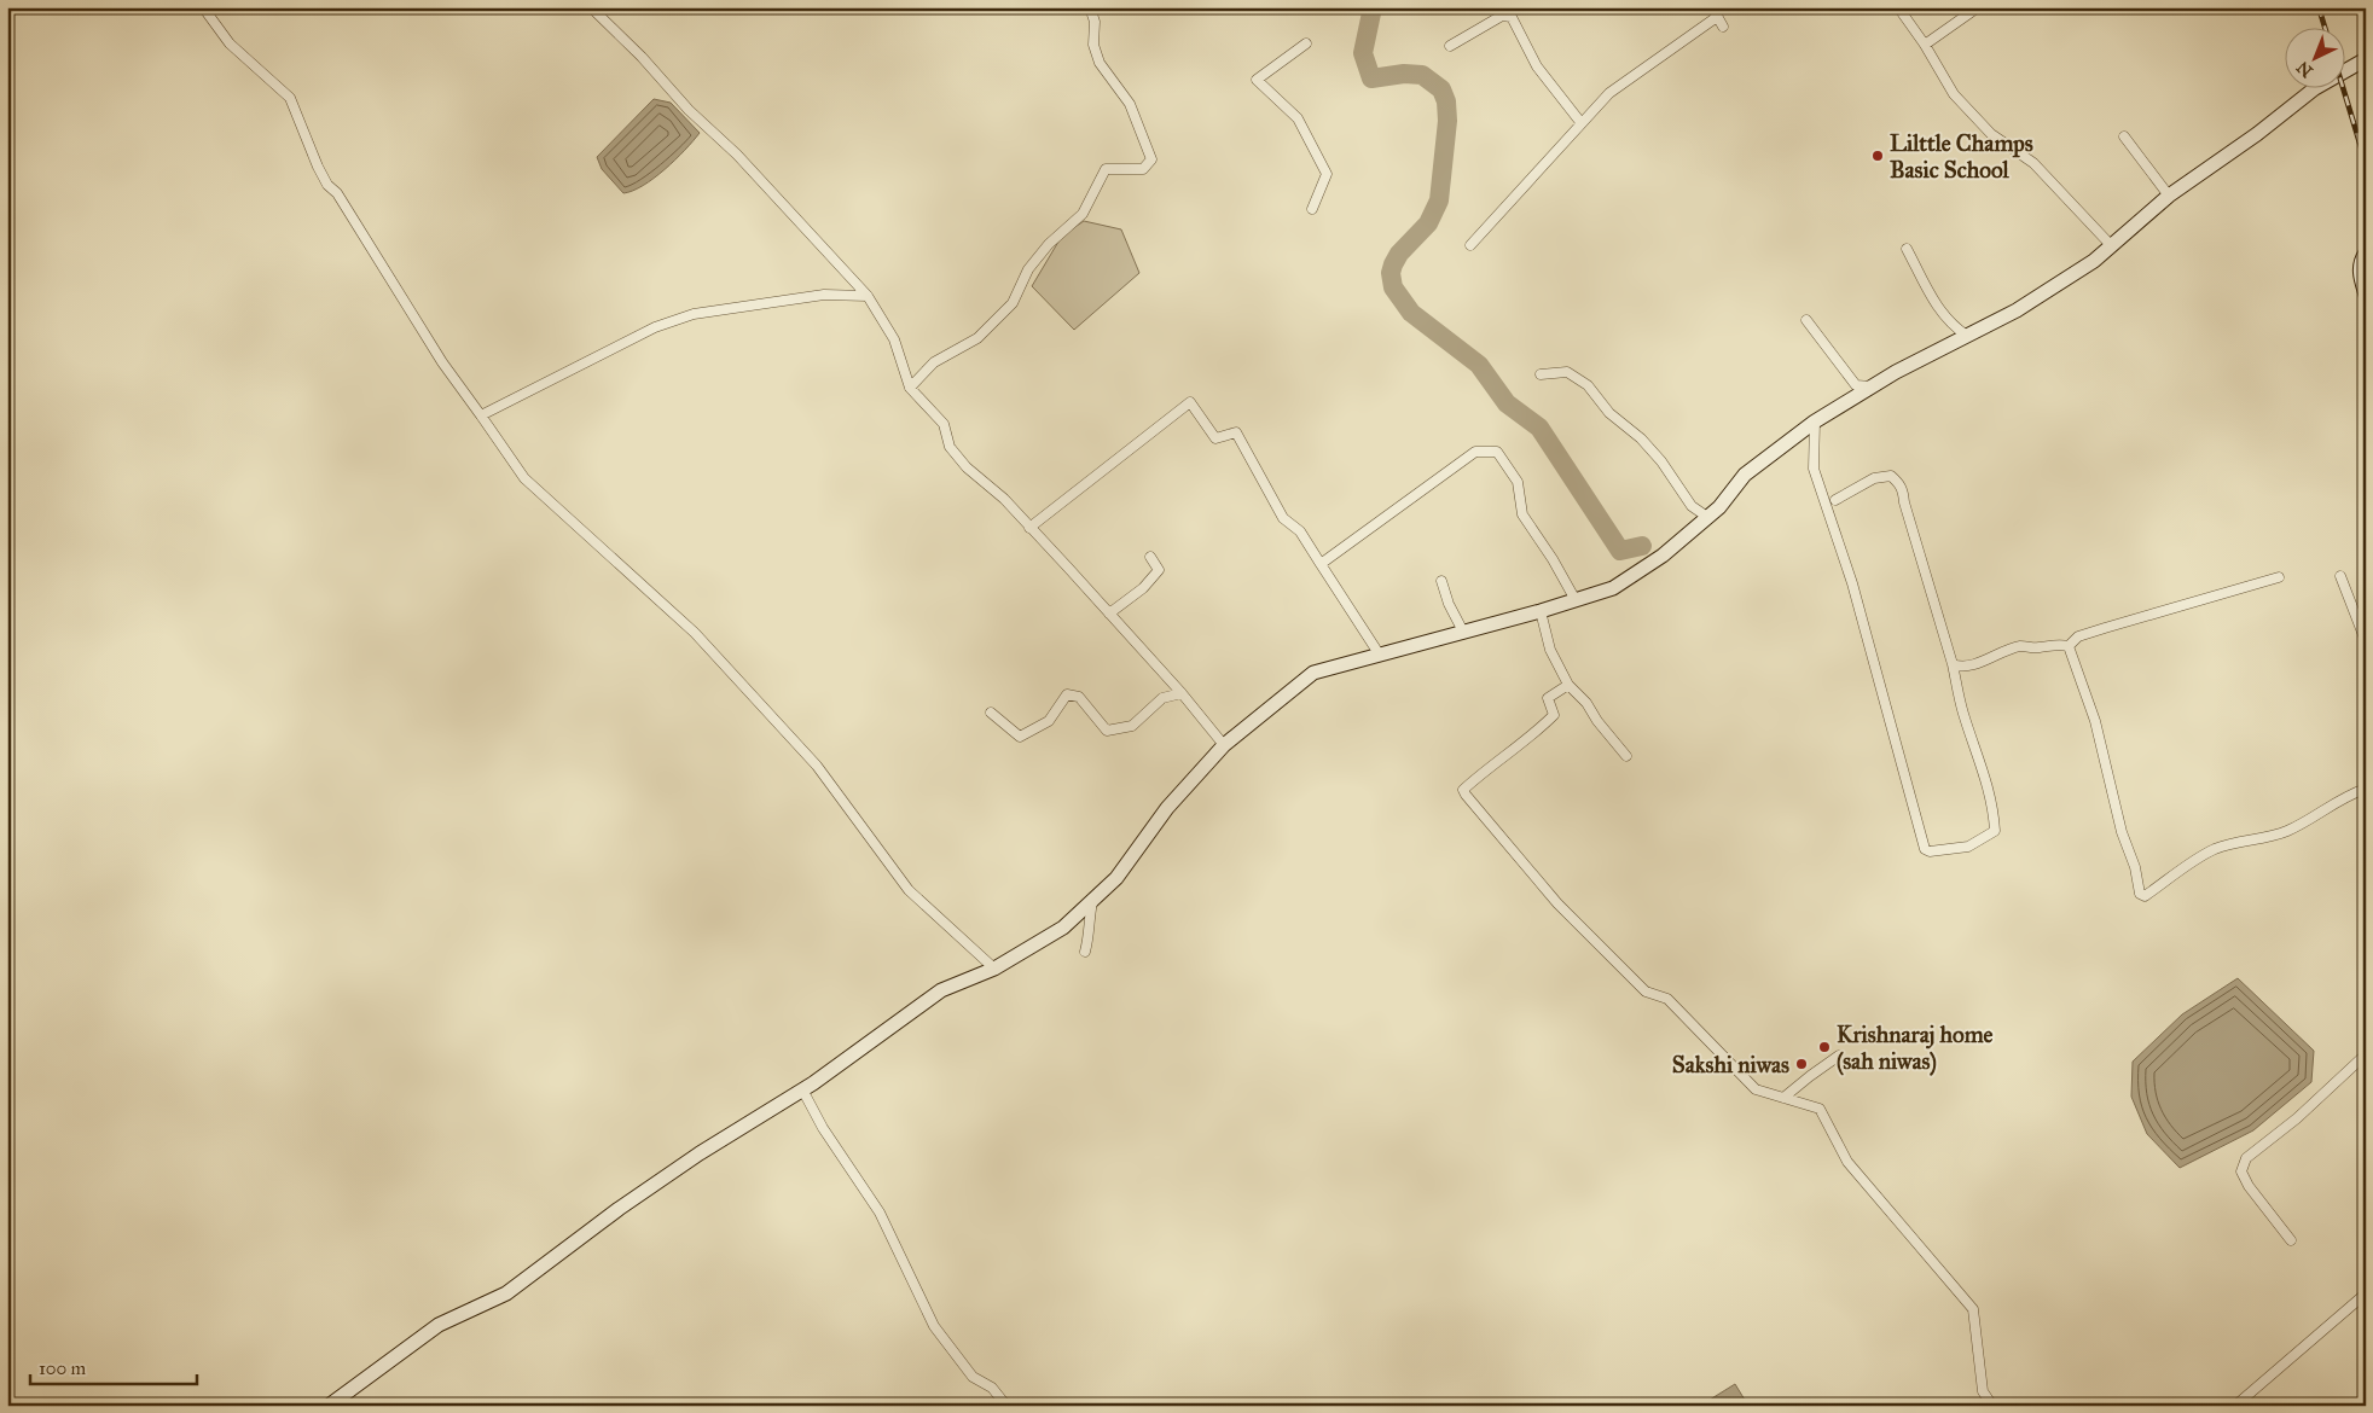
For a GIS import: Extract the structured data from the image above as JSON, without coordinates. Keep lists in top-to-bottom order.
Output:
{
  "places": ["Lilttle Champs Basic School", "Krishnaraj home (sah niwas)", "Sakshi niwas"],
  "scale_bar": "100 m",
  "north": "bottom left"
}
